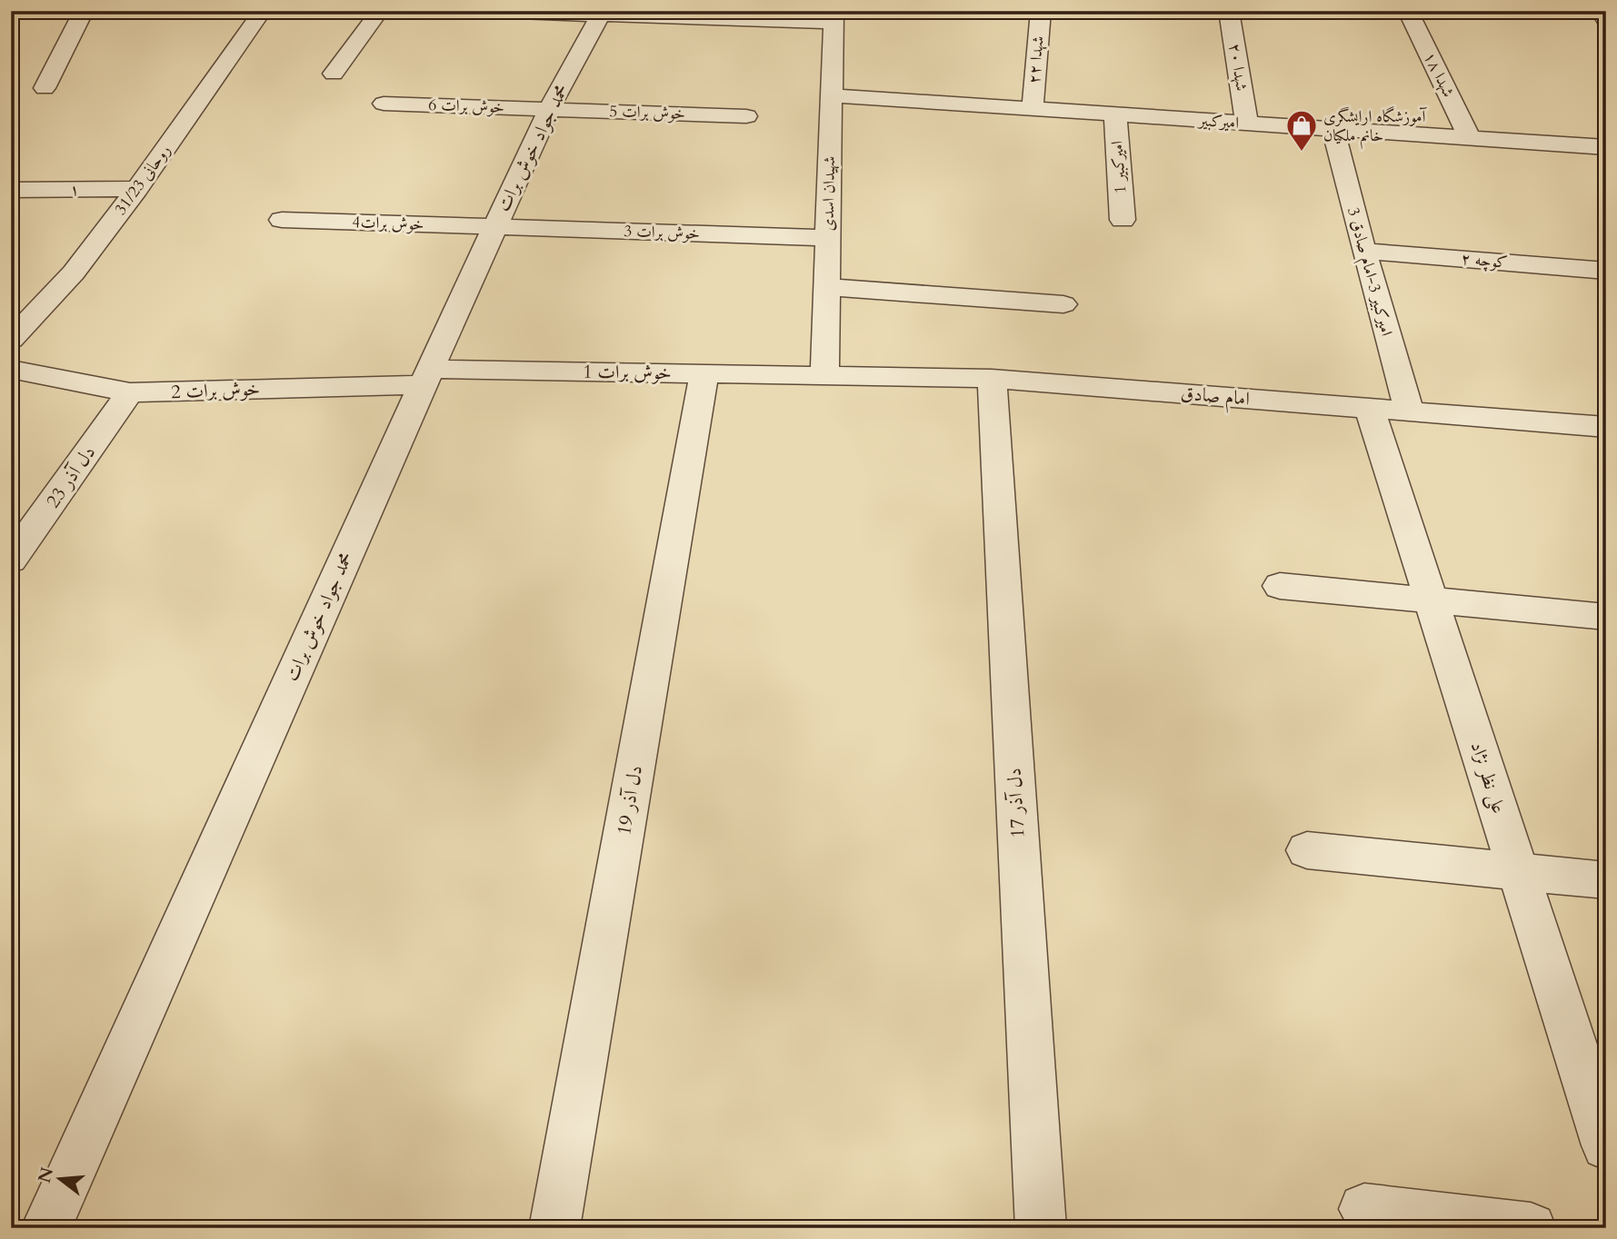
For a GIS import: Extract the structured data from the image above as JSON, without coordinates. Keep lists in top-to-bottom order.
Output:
{
  "streets": {
    "street": [
      "شهدا ۲۲",
      "شهدا ۲۰",
      "شهدا ۱۸",
      "خوش برات 6",
      "خوش برات 5",
      "امیرکبیر",
      "محمد جواد خوش برات",
      "امیرکبیر 1",
      "روحانی 31/23",
      "۱",
      "شهیدان اسدی",
      "خوش برات4",
      "خوش برات 3",
      "کوچه ۲",
      "امیرکبیر 3-امام صادق 3",
      "خوش برات 1",
      "خوش برات 2",
      "امام صادق",
      "دل آذر 23",
      "علی نظر نژاد",
      "دل آذر 19",
      "دل آذر 17"
    ]
  },
  "crossings": [
    ["شهدا ۲۲", "امیرکبیر"],
    ["شهدا ۲۰", "امیرکبیر"],
    ["شهدا ۱۸", "امیرکبیر"],
    ["خوش برات 6", "خوش برات 5"],
    ["خوش برات 6", "محمد جواد خوش برات"],
    ["خوش برات 5", "محمد جواد خوش برات"],
    ["امیرکبیر", "امیرکبیر 1"],
    ["امیرکبیر", "شهیدان اسدی"],
    ["امیرکبیر", "امیرکبیر 3-امام صادق 3"],
    ["محمد جواد خوش برات", "خوش برات4"],
    ["محمد جواد خوش برات", "خوش برات 3"],
    ["محمد جواد خوش برات", "خوش برات 1"],
    ["محمد جواد خوش برات", "خوش برات 2"],
    ["روحانی 31/23", "۱"],
    ["شهیدان اسدی", "خوش برات 3"],
    ["شهیدان اسدی", "خوش برات 1"],
    ["شهیدان اسدی", "امام صادق"],
    ["خوش برات4", "خوش برات 3"],
    ["کوچه ۲", "امیرکبیر 3-امام صادق 3"],
    ["امیرکبیر 3-امام صادق 3", "امام صادق"],
    ["خوش برات 1", "خوش برات 2"],
    ["خوش برات 1", "امام صادق"],
    ["خوش برات 1", "دل آذر 19"],
    ["خوش برات 2", "دل آذر 23"],
    ["امام صادق", "علی نظر نژاد"],
    ["امام صادق", "دل آذر 17"]
  ],
  "places": {
    "shop": ["آموزشگاه ارایشگری خانم ملکیان"]
  },
  "north": "left"
}
